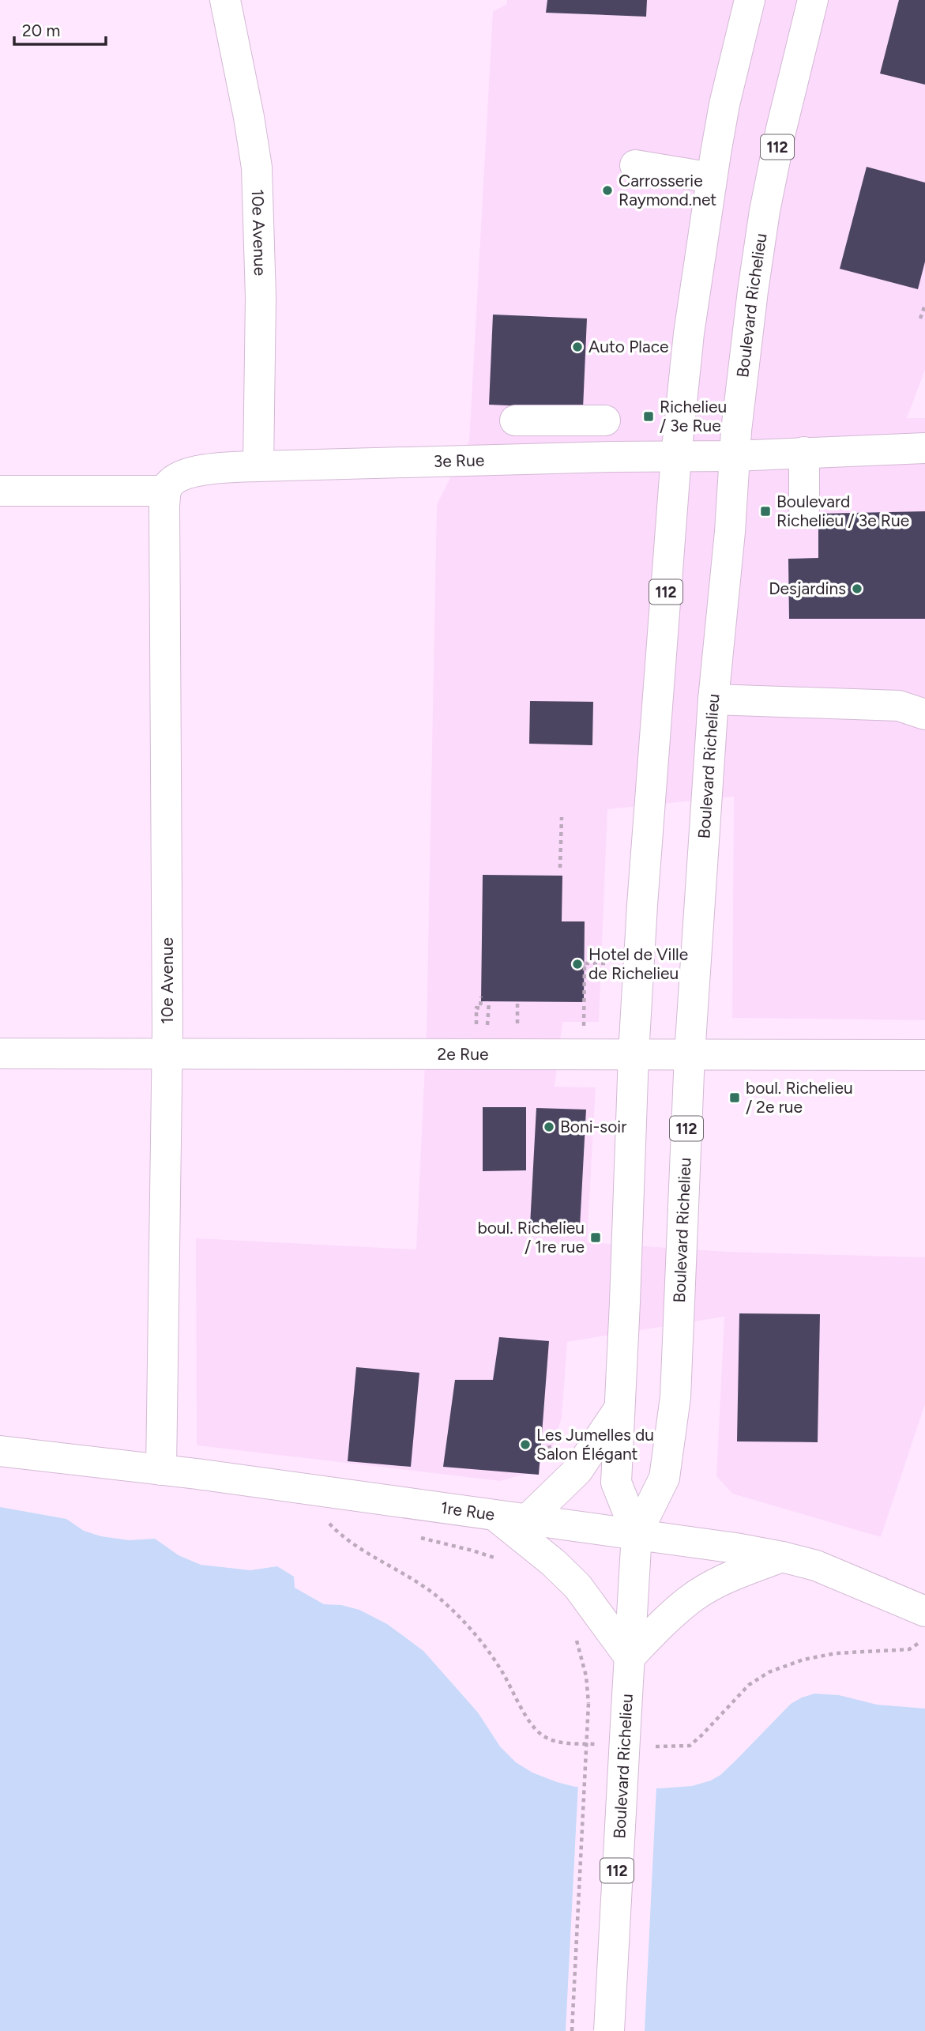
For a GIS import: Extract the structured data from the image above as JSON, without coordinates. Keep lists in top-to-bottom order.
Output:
{
  "streets": {
    "street": [
      "112",
      "10e Avenue",
      "Boulevard Richelieu",
      "3e Rue",
      "2e Rue",
      "1re Rue"
    ]
  },
  "crossings": [
    ["10e Avenue", "3e Rue"],
    ["10e Avenue", "2e Rue"],
    ["10e Avenue", "1re Rue"],
    ["Boulevard Richelieu", "3e Rue"],
    ["Boulevard Richelieu", "2e Rue"],
    ["Boulevard Richelieu", "1re Rue"]
  ],
  "places": {
    "other": [
      "Carrosserie Raymond.net",
      "Auto Place",
      "Desjardins",
      "Hotel de Ville de Richelieu",
      "Boni-soir",
      "Les Jumelles du Salon Élégant"
    ],
    "transit": [
      "Richelieu / 3e Rue",
      "Boulevard Richelieu / 3e Rue",
      "boul. Richelieu / 2e rue",
      "boul. Richelieu / 1re rue"
    ]
  },
  "scale_bar": "20 m"
}
